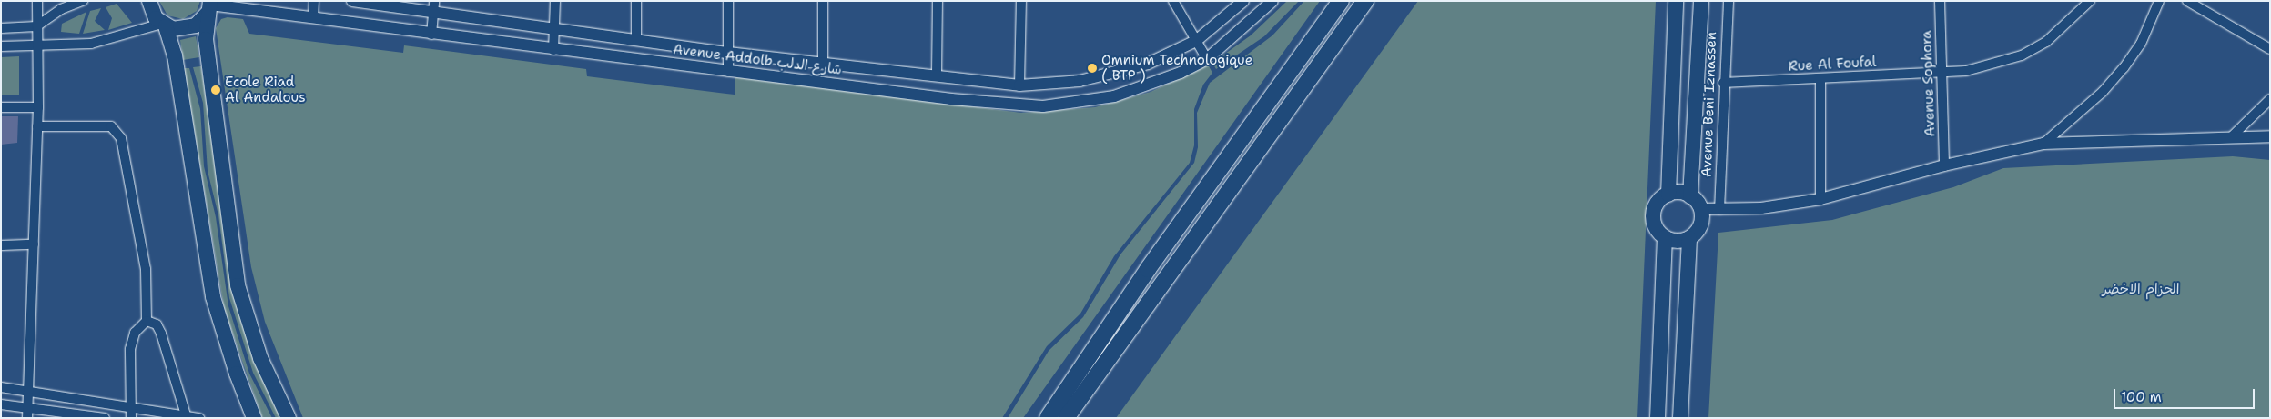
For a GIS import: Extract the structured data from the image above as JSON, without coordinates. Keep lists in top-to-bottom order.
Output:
{
  "streets": {
    "street": [
      "Avenue Addolb شارع الدلب",
      "Rue Al Foufal",
      "Avenue Sophora",
      "Avenue Beni Iznassen"
    ]
  },
  "crossings": [
    ["Rue Al Foufal", "Avenue Sophora"],
    ["Rue Al Foufal", "Avenue Beni Iznassen"]
  ],
  "parks": ["الحزام الاخضر"],
  "places": ["Omnium Technologique ( BTP )", "Ecole Riad Al Andalous"],
  "scale_bar": "100 m"
}
